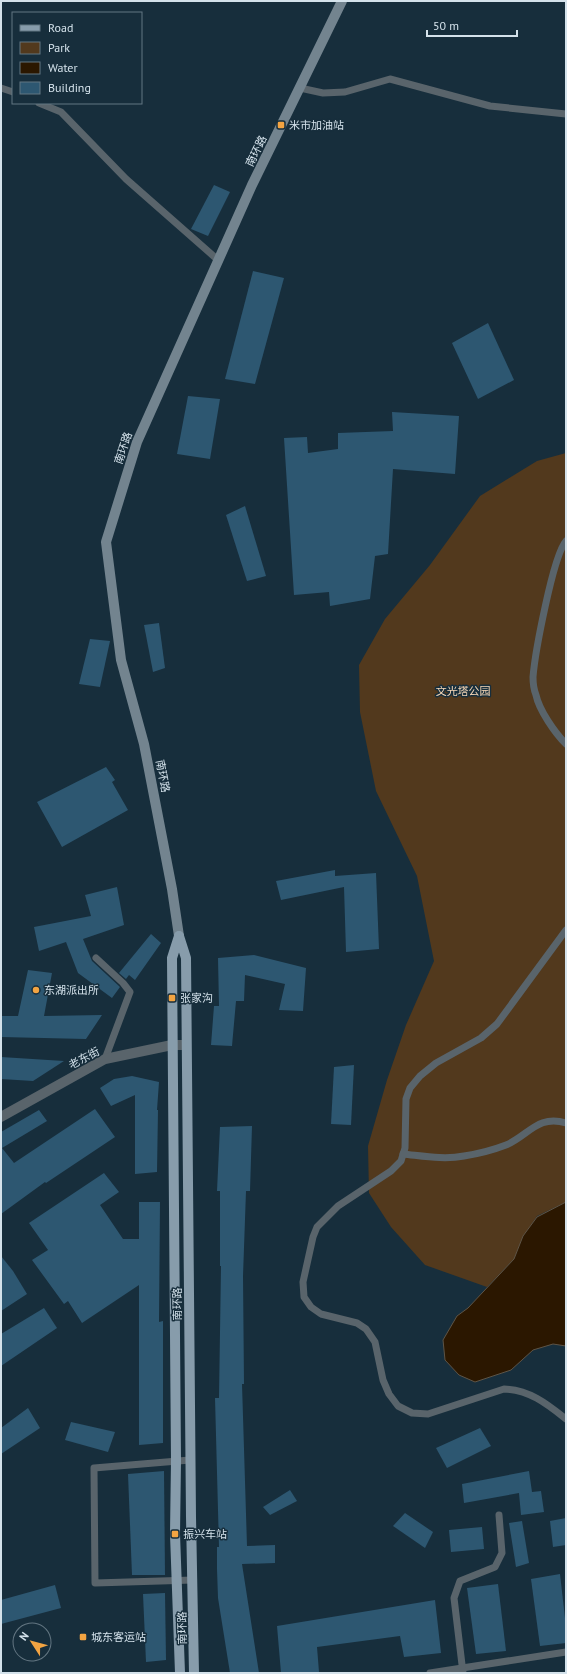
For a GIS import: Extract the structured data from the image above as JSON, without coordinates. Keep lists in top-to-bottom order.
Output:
{
  "streets": {
    "main road": ["南环路"],
    "street": ["老东街"]
  },
  "crossings": [
    ["南环路", "老东街"]
  ],
  "parks": ["文光塔公园"],
  "places": {
    "transit": [
      "米市加油站",
      "张家沟",
      "振兴车站",
      "城东客运站"
    ],
    "other": ["东湖派出所"]
  },
  "legend": [
    "Road",
    "Park",
    "Water",
    "Building"
  ],
  "scale_bar": "50 m",
  "north": "top left"
}
